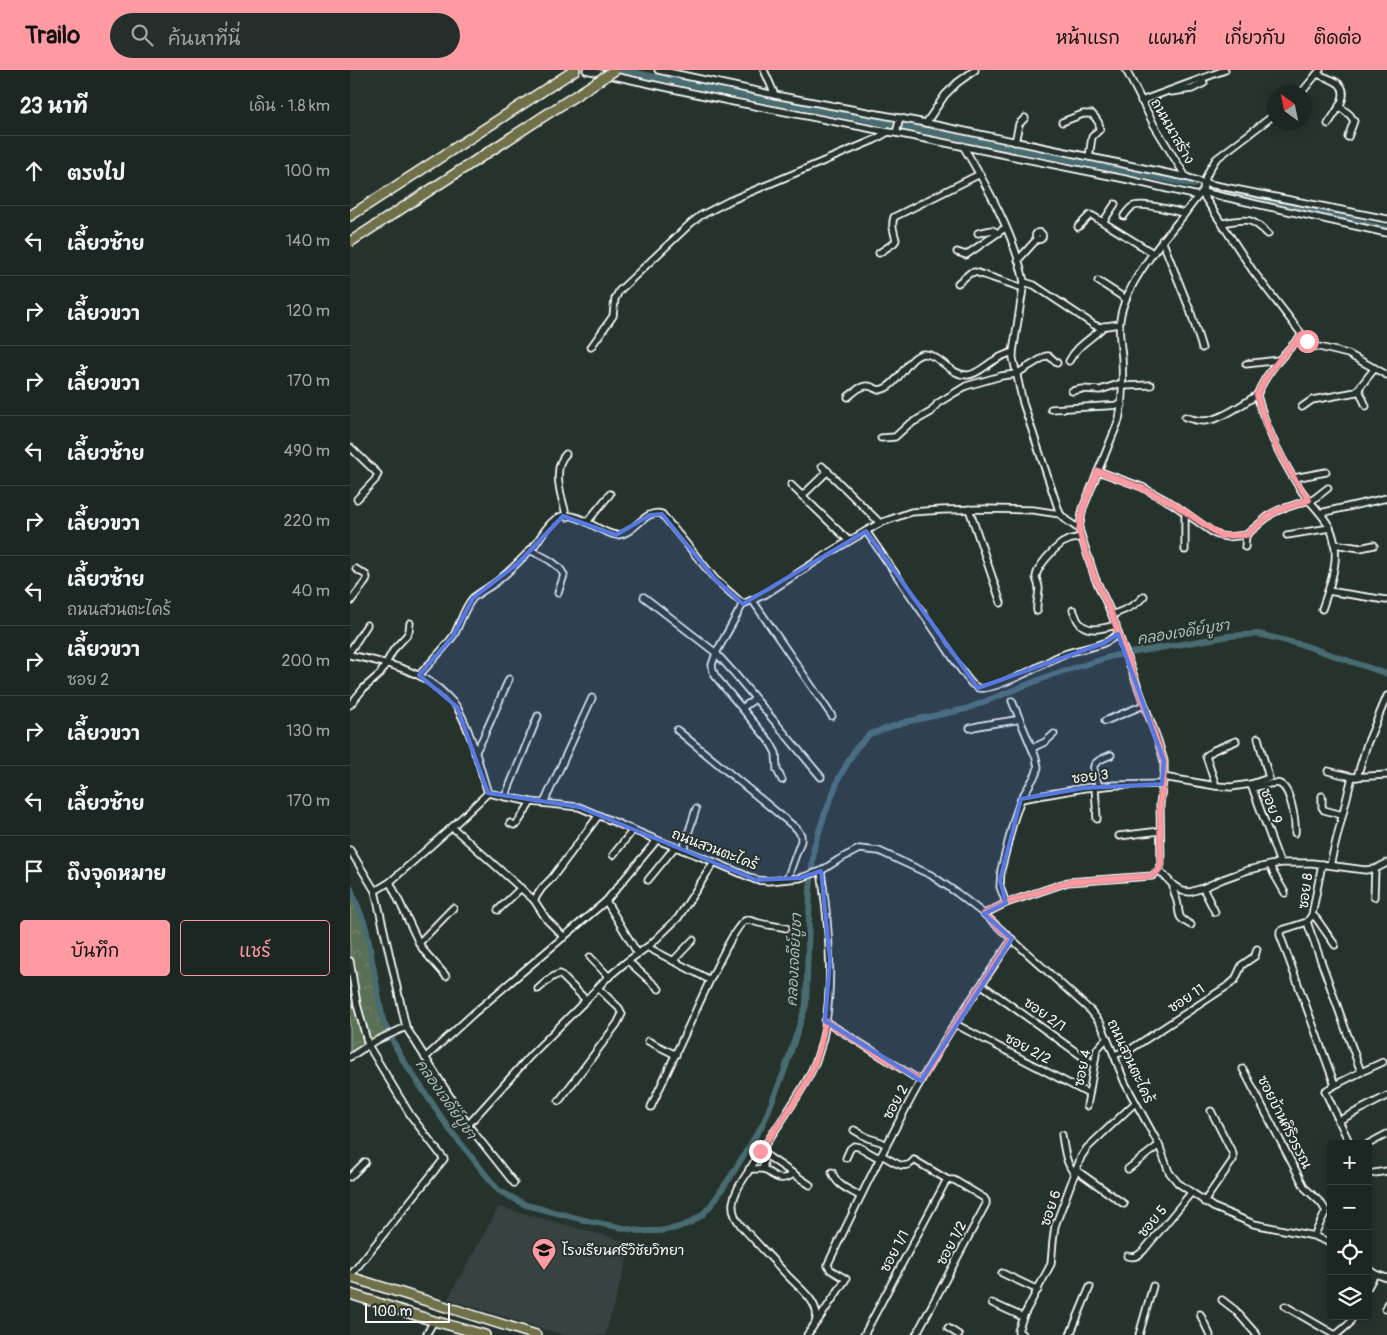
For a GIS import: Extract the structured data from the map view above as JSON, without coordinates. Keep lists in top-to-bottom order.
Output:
{
  "streets": {
    "street": [
      "ถนนนาสร้าง",
      "ซอย 3",
      "ซอย 9",
      "ถนนสวนตะไคร้",
      "ซอย 8",
      "ซอย 11",
      "ซอย 2/1",
      "ซอย 2/2",
      "ซอย 4",
      "ซอย 2",
      "ซอยบ้านศิริวรรณ",
      "ซอย 6",
      "ซอย 5",
      "ซอย 1/2",
      "ซอย 1/1"
    ]
  },
  "crossings": [
    ["ถนนสวนตะไคร้", "ซอย 11"],
    ["ถนนสวนตะไคร้", "ซอย 4"],
    ["ถนนสวนตะไคร้", "ซอย 2"],
    ["ถนนสวนตะไคร้", "ซอยบ้านศิริวรรณ"],
    ["ถนนสวนตะไคร้", "ซอย 6"],
    ["ถนนสวนตะไคร้", "ซอย 5"],
    ["ซอย 2/1", "ซอย 4"],
    ["ซอย 2/1", "ซอย 2"],
    ["ซอย 2/2", "ซอย 4"],
    ["ซอย 2/2", "ซอย 2"],
    ["ซอย 2", "ซอย 1/2"],
    ["ซอย 1/2", "ซอย 1/1"]
  ],
  "water": ["คลองเจดีย์บูชา"],
  "places": {
    "school or university": ["โรงเรียนศรีวิชัยวิทยา"]
  },
  "scale_bar": "100 m",
  "north": "top left",
  "page": {
    "header": "Trailo",
    "search": "ค้นหาที่นี่",
    "nav": [
      "หน้าแรก",
      "แผนที่",
      "เกี่ยวกับ",
      "ติดต่อ"
    ],
    "heading": ["23 นาที", "เดิน · 1.8 km"],
    "list": [
      ["ตรงไป", "100 m"],
      ["เลี้ยวซ้าย", "140 m"],
      ["เลี้ยวขวา", "120 m"],
      ["เลี้ยวขวา", "170 m"],
      ["เลี้ยวซ้าย", "490 m"],
      ["เลี้ยวขวา", "220 m"],
      ["เลี้ยวซ้าย", "ถนนสวนตะไคร้", "40 m"],
      ["เลี้ยวขวา", "ซอย 2", "200 m"],
      ["เลี้ยวขวา", "130 m"],
      ["เลี้ยวซ้าย", "170 m"],
      "ถึงจุดหมาย"
    ],
    "buttons": ["บันทึก", "แชร์"],
    "map_buttons": ["+", "−"],
    "scale": "100 m"
  }
}
